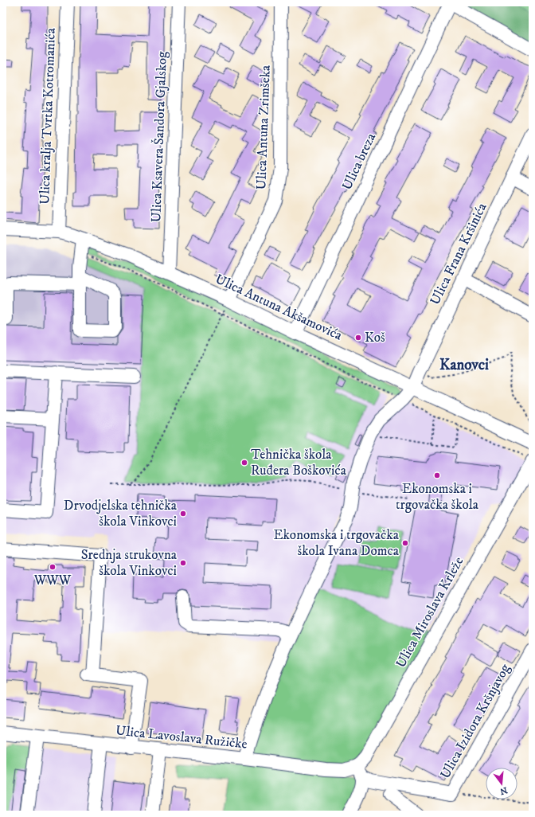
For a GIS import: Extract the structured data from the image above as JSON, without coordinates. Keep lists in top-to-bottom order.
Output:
{
  "streets": {
    "street": [
      "Ulica kralja Tvrtka Kotromanića",
      "Ulica Antuna Zrimšeka",
      "Ulica Ksavera Šandora Gjalskog",
      "Ulica breza",
      "Ulica Frana Kršinića",
      "Ulica Antuna Akšamovića",
      "Ulica Miroslava Krleže",
      "Ulica Izidora Kršnjavog",
      "Ulica Lavoslava Ružičke"
    ]
  },
  "crossings": [
    ["Ulica kralja Tvrtka Kotromanića", "Ulica Antuna Akšamovića"],
    ["Ulica Antuna Zrimšeka", "Ulica Antuna Akšamovića"],
    ["Ulica Ksavera Šandora Gjalskog", "Ulica Antuna Akšamovića"],
    ["Ulica breza", "Ulica Antuna Akšamovića"],
    ["Ulica Frana Kršinića", "Ulica Antuna Akšamovića"],
    ["Ulica Frana Kršinića", "Ulica Lavoslava Ružičke"],
    ["Ulica Miroslava Krleže", "Ulica Izidora Kršnjavog"],
    ["Ulica Miroslava Krleže", "Ulica Lavoslava Ružičke"],
    ["Ulica Izidora Kršnjavog", "Ulica Lavoslava Ružičke"]
  ],
  "districts": ["Kanovci"],
  "places": [
    "Koš",
    "Tehnička škola Ruđera Boškovića",
    "Ekonomska i trgovačka škola",
    "Drvodjelska tehnička škola Vinkovci",
    "Ekonomska i trgovačka škola Ivana Domca",
    "Srednja strukovna škola Vinkovci",
    "WWW"
  ],
  "north": "bottom"
}
